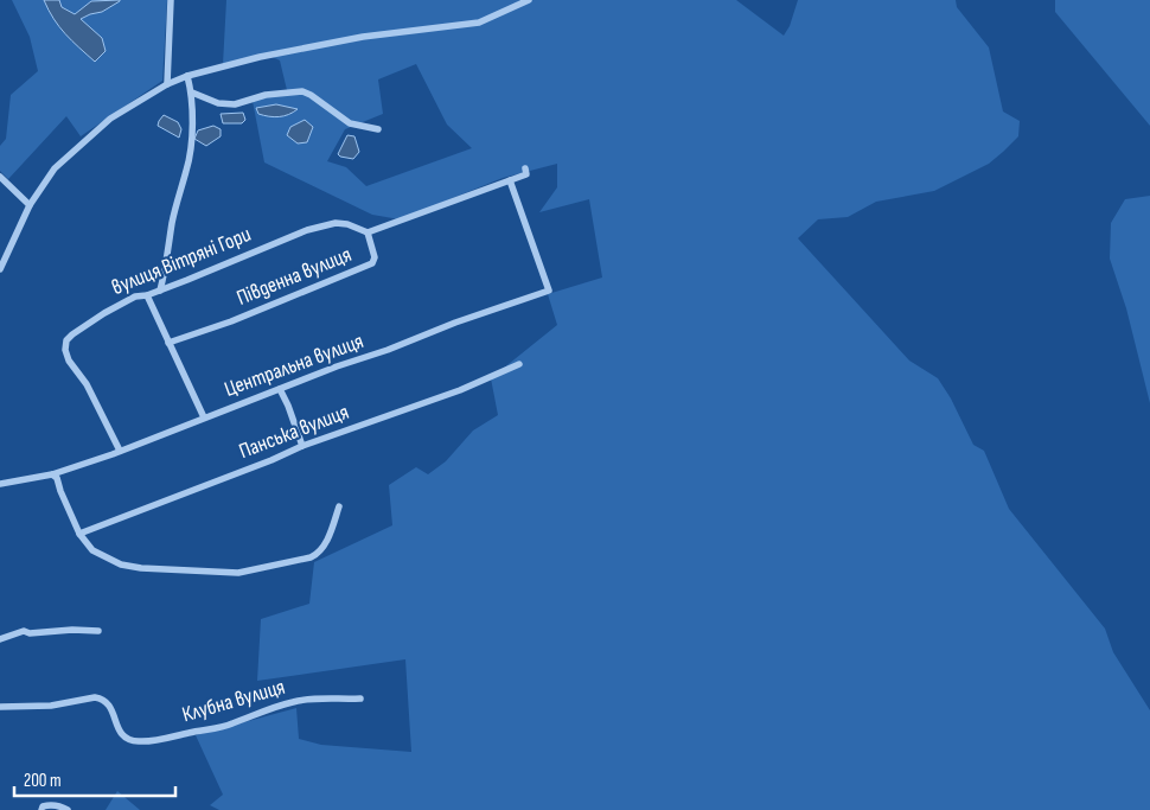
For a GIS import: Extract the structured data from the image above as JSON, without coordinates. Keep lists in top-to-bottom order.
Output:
{
  "streets": {
    "street": [
      "вулиця Вітряні Гори",
      "Південна вулиця",
      "Центральна вулиця",
      "Панська вулиця",
      "Клубна вулиця"
    ]
  },
  "crossings": [
    ["вулиця Вітряні Гори", "Південна вулиця"],
    ["вулиця Вітряні Гори", "Центральна вулиця"],
    ["Південна вулиця", "Центральна вулиця"]
  ],
  "scale_bar": "200 m"
}
